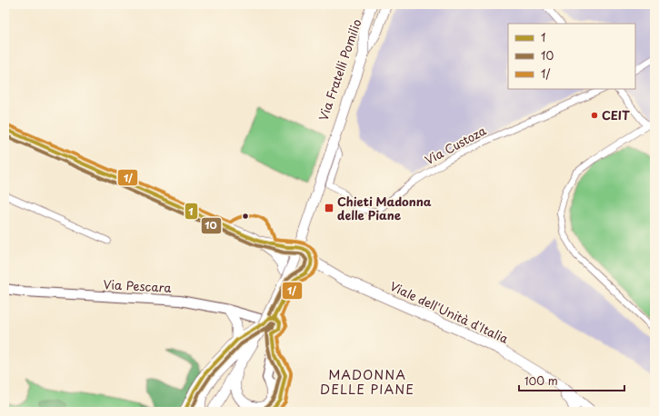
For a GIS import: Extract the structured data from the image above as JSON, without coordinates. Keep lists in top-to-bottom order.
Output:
{
  "streets": {
    "main road": ["Via Fratelli Pomilio", "Viale dell'Unità d'Italia"],
    "street": ["Via Custoza", "Via Pescara"]
  },
  "crossings": [
    ["Via Fratelli Pomilio", "Via Custoza"]
  ],
  "districts": ["MADONNA DELLE PIANE"],
  "places": {
    "other": ["CEIT"],
    "transit": ["Chieti Madonna delle Piane"]
  },
  "lines": ["transit line 1/", "transit line 1", "transit line 10"],
  "legend": ["1", "10", "1/"],
  "scale_bar": "100 m"
}
